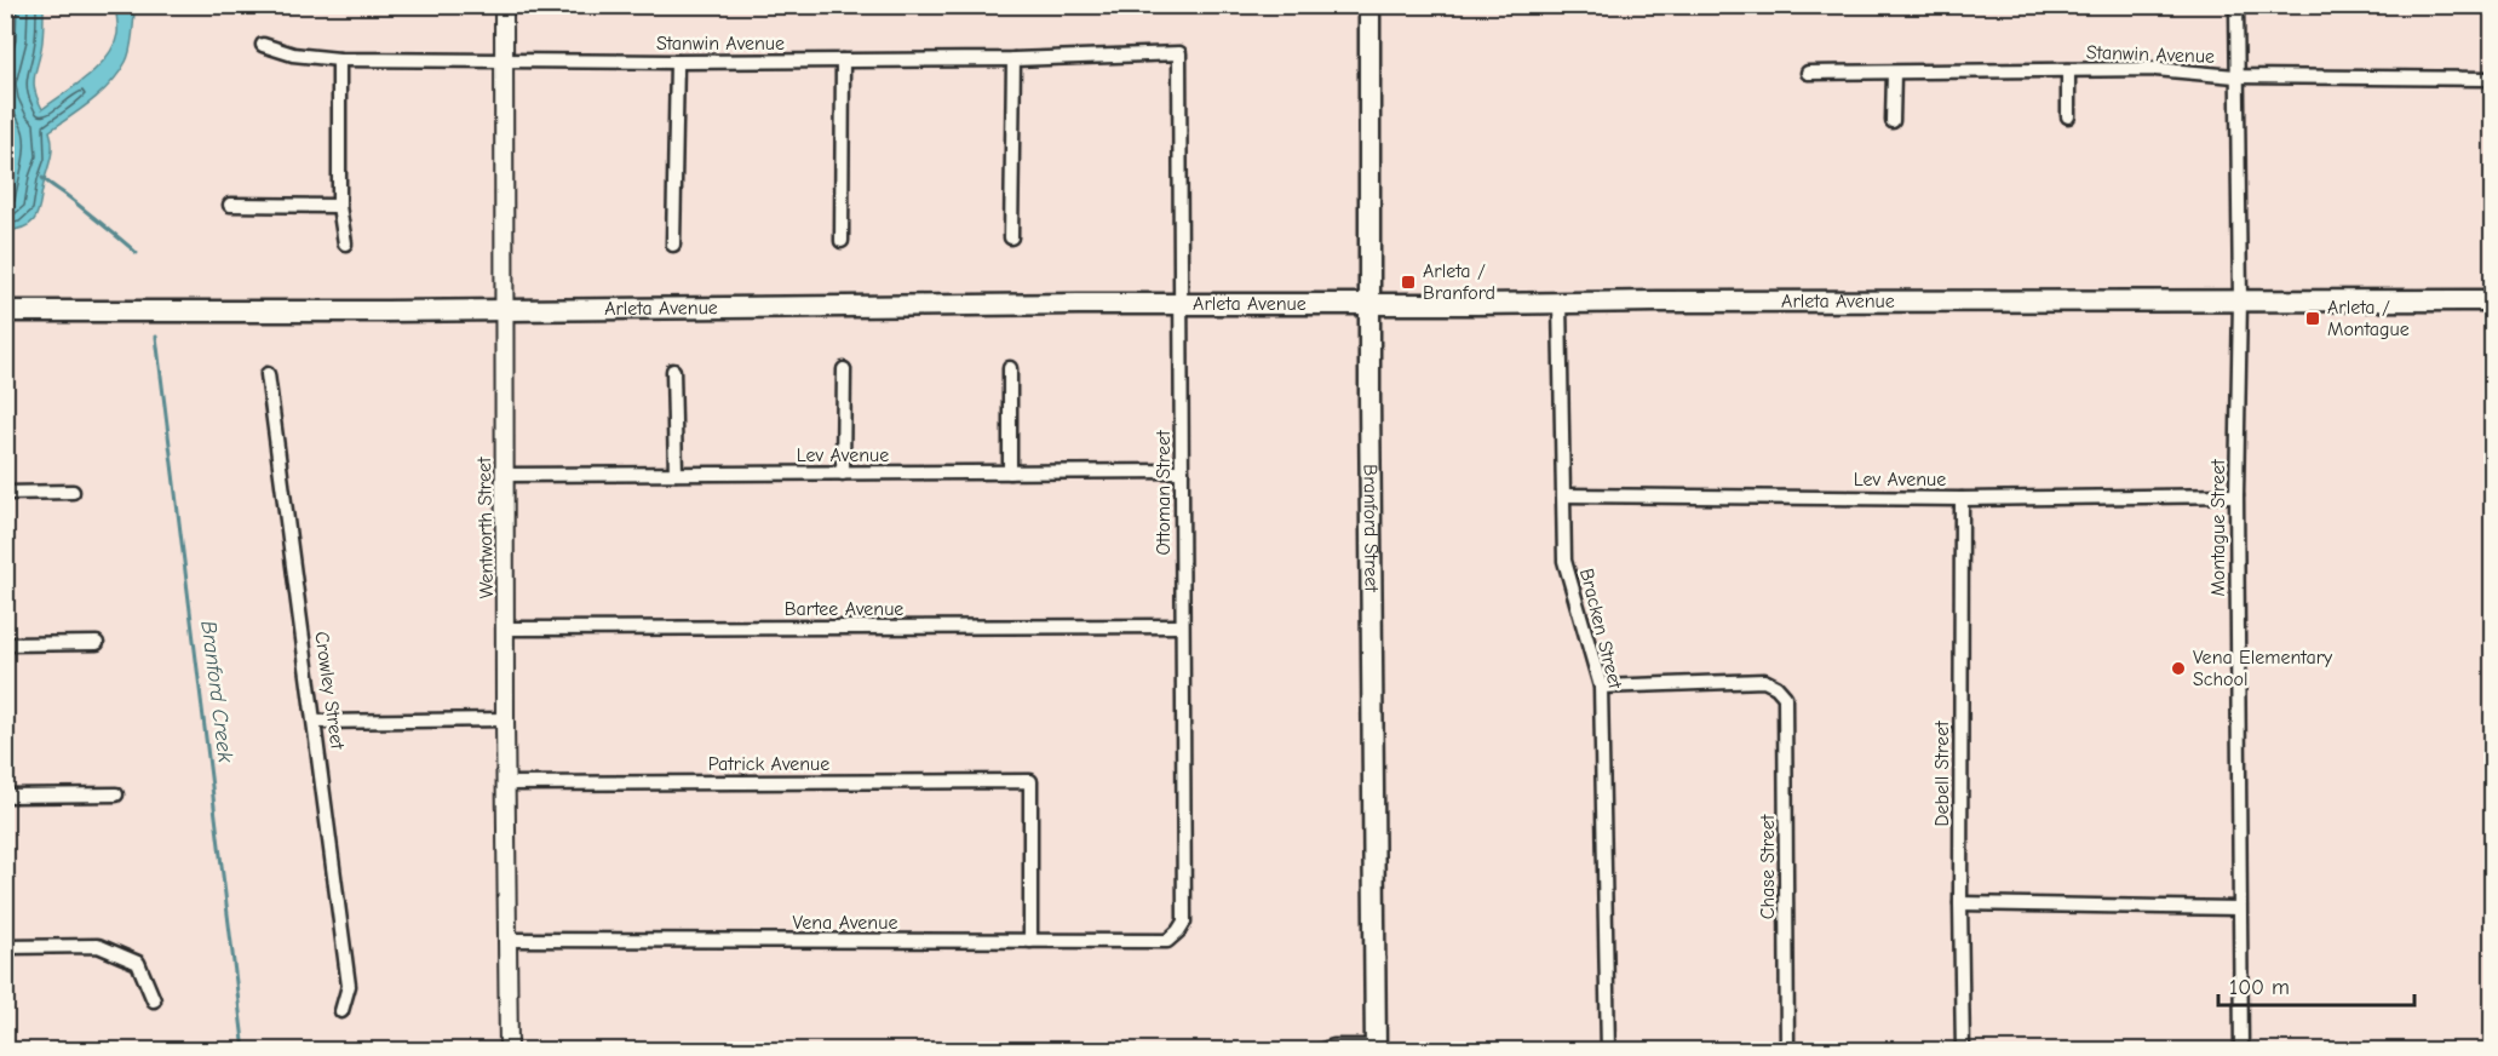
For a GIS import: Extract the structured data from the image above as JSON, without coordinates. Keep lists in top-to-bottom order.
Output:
{
  "streets": {
    "main road": ["Arleta Avenue", "Branford Street"],
    "street": [
      "Stanwin Avenue",
      "Lev Avenue",
      "Ottoman Street",
      "Wentworth Street",
      "Montague Street",
      "Bartee Avenue",
      "Bracken Street",
      "Crowley Street",
      "Patrick Avenue",
      "Debell Street",
      "Chase Street",
      "Vena Avenue"
    ]
  },
  "crossings": [
    ["Stanwin Avenue", "Ottoman Street"],
    ["Stanwin Avenue", "Wentworth Street"],
    ["Stanwin Avenue", "Montague Street"],
    ["Arleta Avenue", "Ottoman Street"],
    ["Arleta Avenue", "Wentworth Street"],
    ["Arleta Avenue", "Branford Street"],
    ["Arleta Avenue", "Montague Street"],
    ["Arleta Avenue", "Bracken Street"],
    ["Lev Avenue", "Ottoman Street"],
    ["Lev Avenue", "Wentworth Street"],
    ["Lev Avenue", "Montague Street"],
    ["Lev Avenue", "Bracken Street"],
    ["Lev Avenue", "Debell Street"],
    ["Ottoman Street", "Bartee Avenue"],
    ["Ottoman Street", "Vena Avenue"],
    ["Wentworth Street", "Bartee Avenue"],
    ["Wentworth Street", "Patrick Avenue"],
    ["Wentworth Street", "Vena Avenue"],
    ["Bracken Street", "Chase Street"],
    ["Patrick Avenue", "Vena Avenue"]
  ],
  "water": ["Branford Creek"],
  "places": {
    "transit": ["Arleta / Branford", "Arleta / Montague"],
    "other": ["Vena Elementary School"]
  },
  "scale_bar": "100 m"
}
